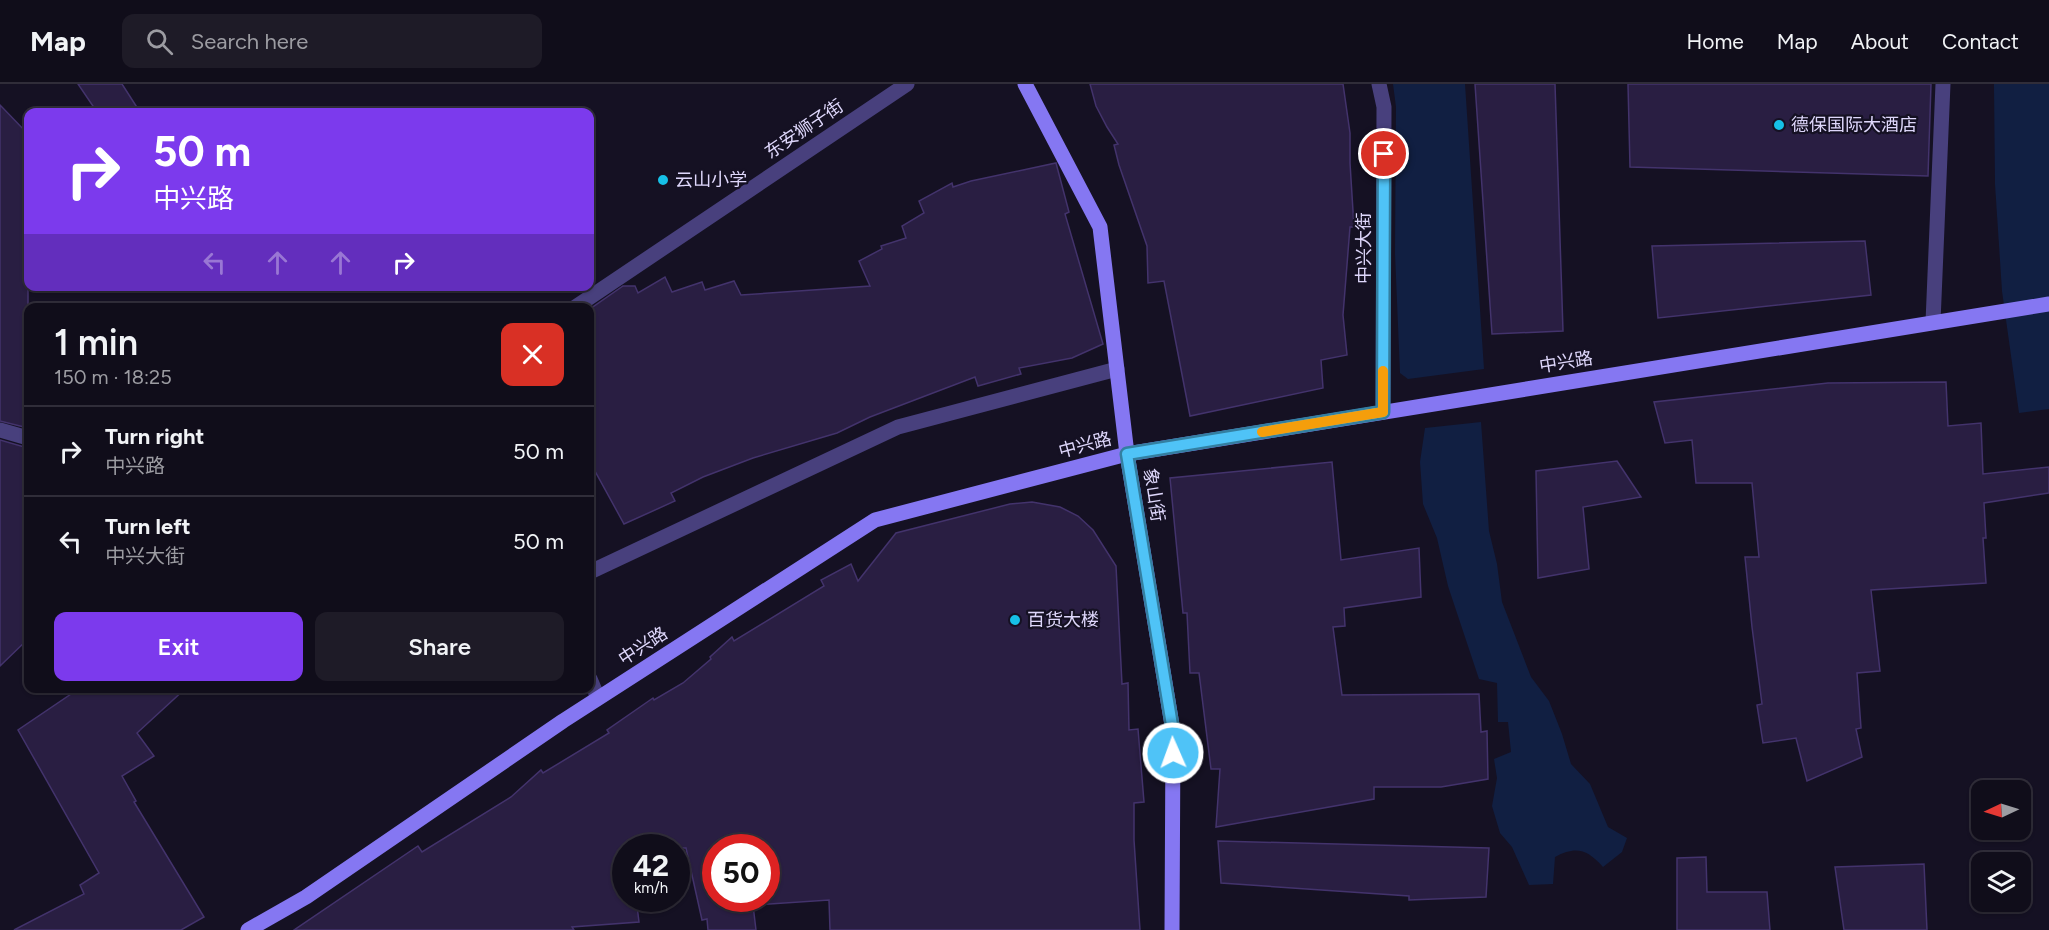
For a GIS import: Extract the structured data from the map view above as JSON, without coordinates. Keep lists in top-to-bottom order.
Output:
{
  "streets": {
    "main road": ["中兴路", "象山街"],
    "street": ["东安狮子街", "中兴大街"]
  },
  "crossings": [
    ["中兴大街", "中兴路"],
    ["中兴路", "象山街"]
  ],
  "places": ["德保国际大酒店", "云山小学", "百货大楼"],
  "north": "left",
  "page": {
    "header": "Map",
    "search": "Search here",
    "nav": [
      "Home",
      "Map",
      "About",
      "Contact"
    ],
    "turn": ["50 m", "中兴路"],
    "heading": ["1 min", "150 m · 18:25"],
    "list": [
      {
        "name": "Turn right",
        "note": "中兴路",
        "value": "50 m"
      },
      {
        "name": "Turn left",
        "note": "中兴大街",
        "value": "50 m"
      }
    ],
    "buttons": ["Exit", "Share"],
    "speed": "42 km/h",
    "limit": "50"
  }
}
